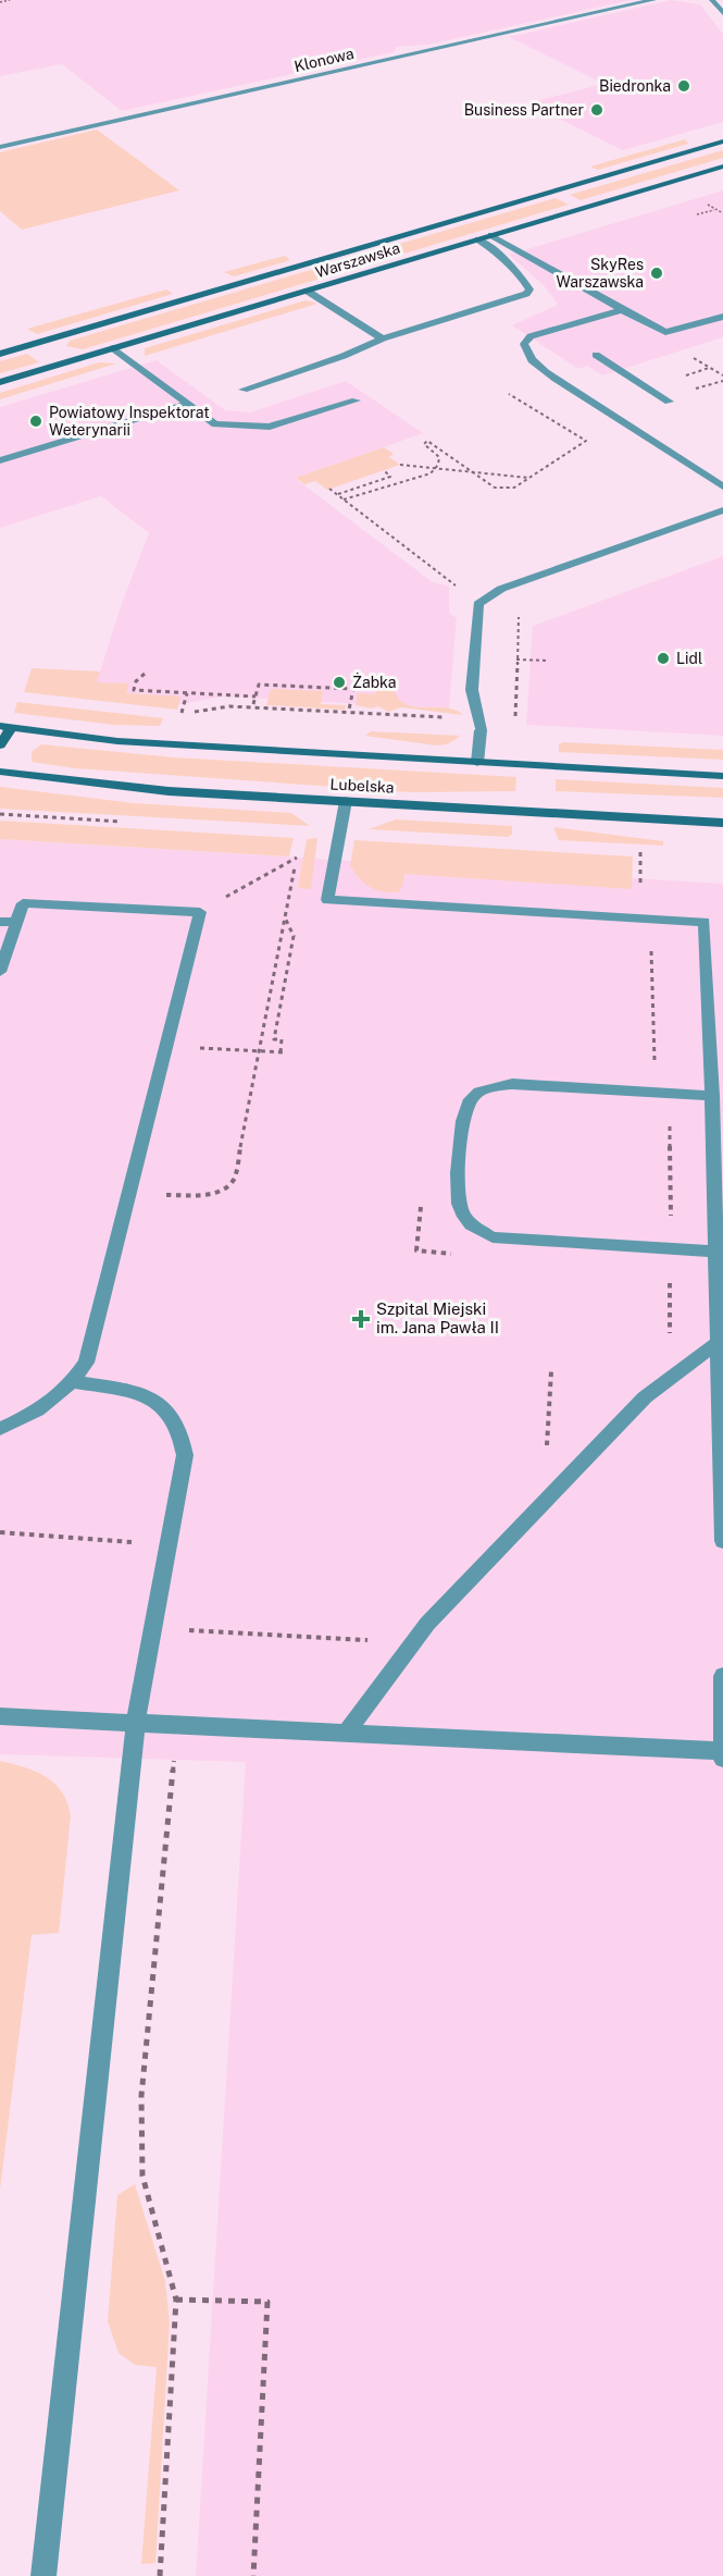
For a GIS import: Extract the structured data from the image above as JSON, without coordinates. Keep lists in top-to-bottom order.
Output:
{
  "streets": {
    "main road": ["Warszawska", "Lubelska"],
    "street": ["Klonowa"]
  },
  "places": {
    "other": [
      "Biedronka",
      "Business Partner",
      "SkyRes Warszawska",
      "Powiatowy Inspektorat Weterynarii",
      "Lidl",
      "Żabka"
    ],
    "health": ["Szpital Miejski im. Jana Pawła II"]
  }
}
